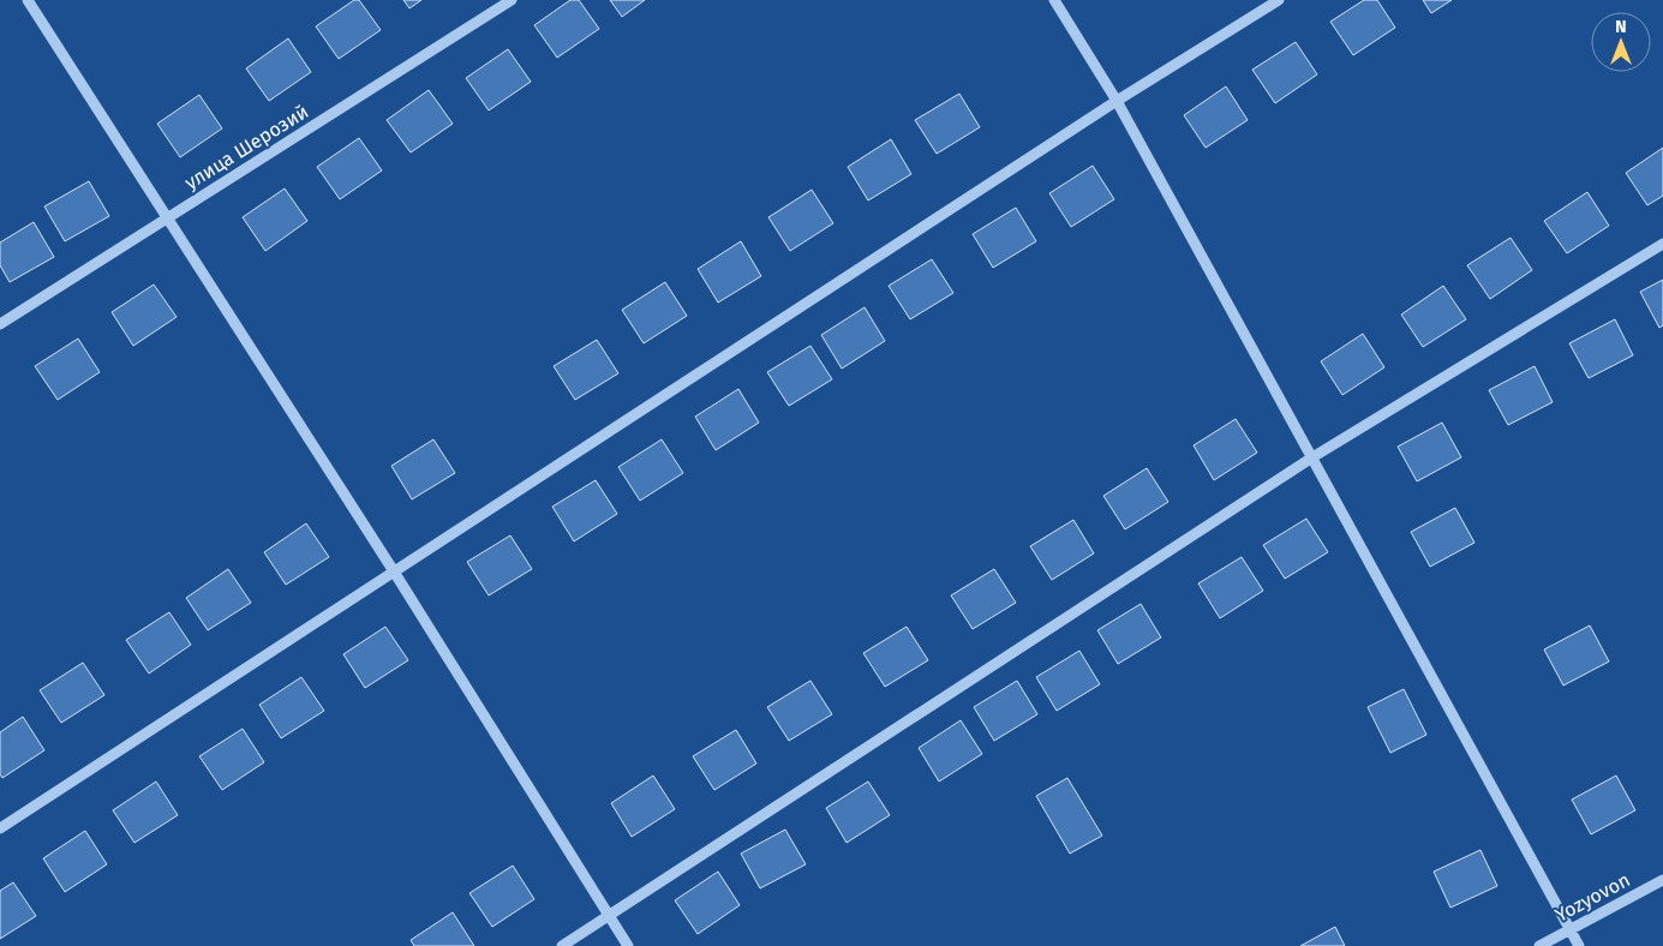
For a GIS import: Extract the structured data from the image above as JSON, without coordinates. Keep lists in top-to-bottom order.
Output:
{
  "streets": {
    "street": ["улица Шерозий", "Yozyovon"]
  },
  "north": "top"
}
